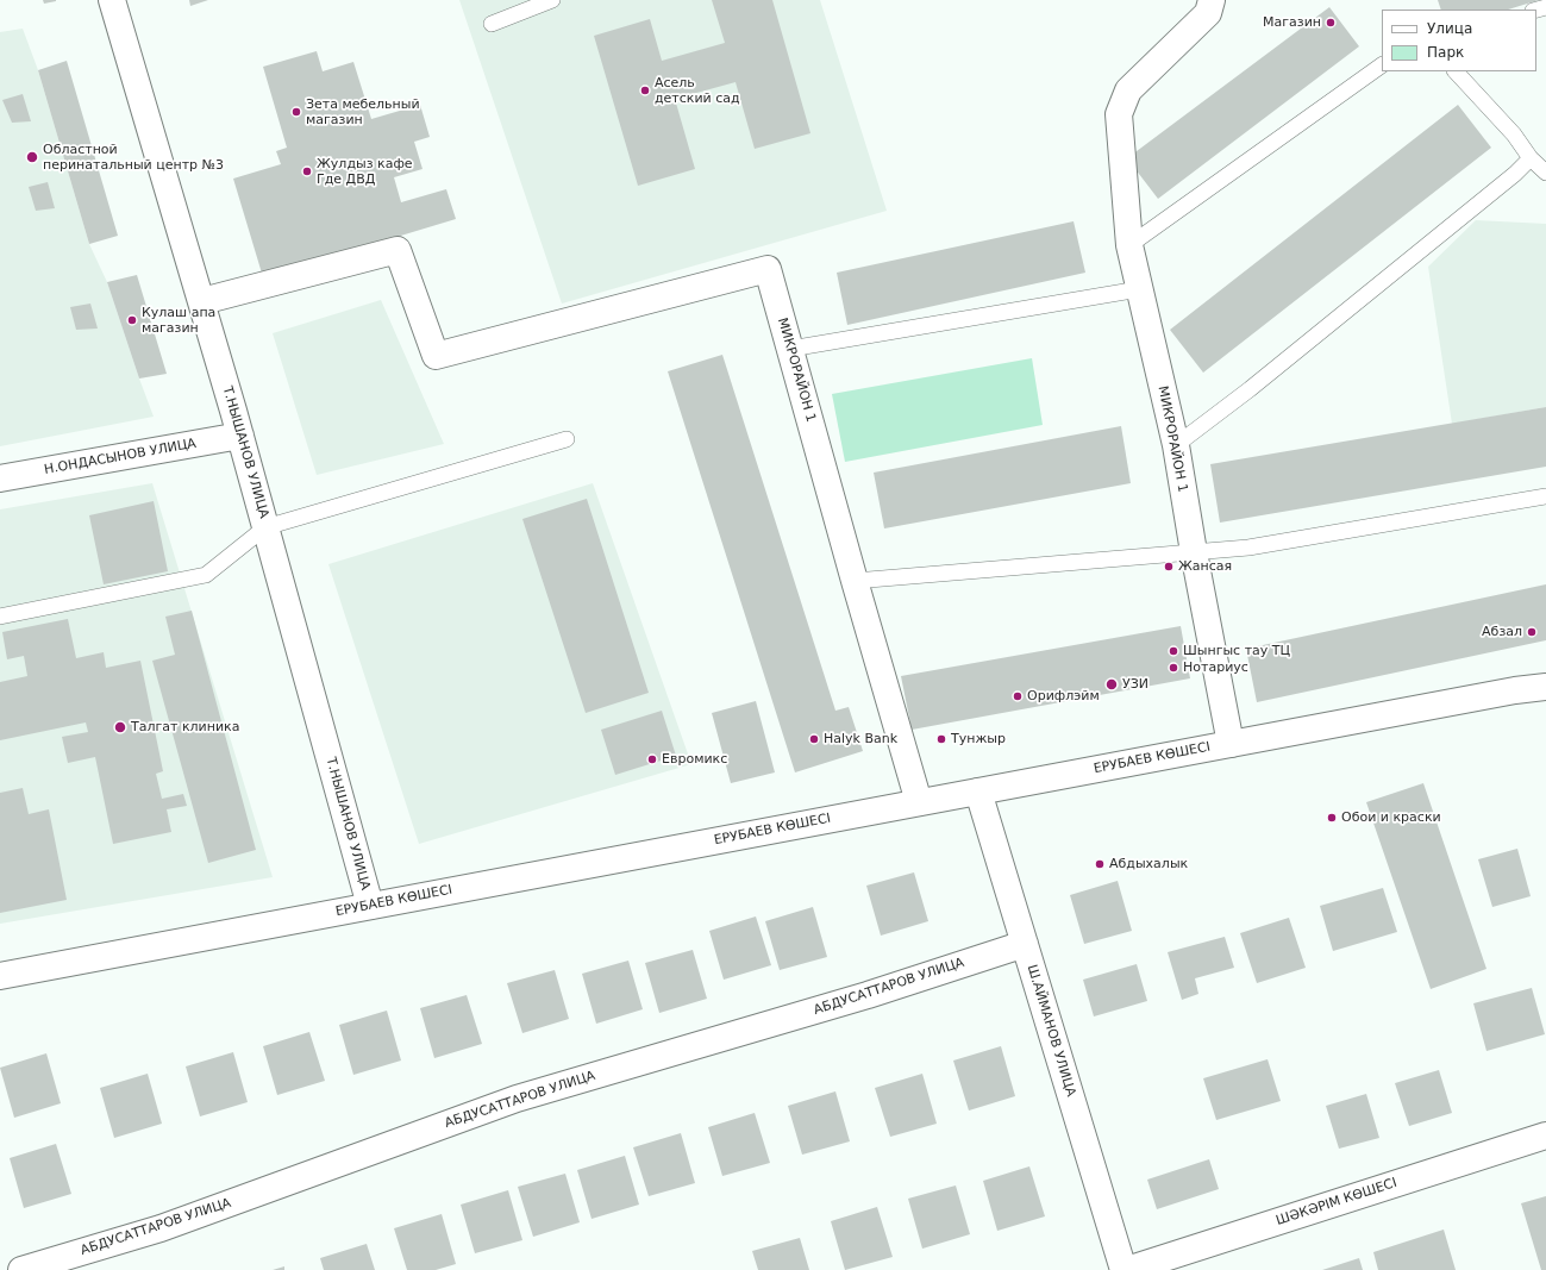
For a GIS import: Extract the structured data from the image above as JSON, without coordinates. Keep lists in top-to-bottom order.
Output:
{
  "streets": {
    "street": [
      "МИКРОРАЙОН 1",
      "Т.НЫШАНОВ УЛИЦА",
      "Н.ОНДАСЫНОВ УЛИЦА",
      "ЕРУБАЕВ КӨШЕСІ",
      "АБДУСАТТАРОВ УЛИЦА",
      "Ш.АЙМАНОВ УЛИЦА",
      "ШӘКӘРІМ КӨШЕСІ"
    ]
  },
  "crossings": [
    ["МИКРОРАЙОН 1", "Т.НЫШАНОВ УЛИЦА"],
    ["МИКРОРАЙОН 1", "ЕРУБАЕВ КӨШЕСІ"],
    ["Т.НЫШАНОВ УЛИЦА", "Н.ОНДАСЫНОВ УЛИЦА"],
    ["Т.НЫШАНОВ УЛИЦА", "ЕРУБАЕВ КӨШЕСІ"],
    ["ЕРУБАЕВ КӨШЕСІ", "Ш.АЙМАНОВ УЛИЦА"],
    ["АБДУСАТТАРОВ УЛИЦА", "Ш.АЙМАНОВ УЛИЦА"],
    ["Ш.АЙМАНОВ УЛИЦА", "ШӘКӘРІМ КӨШЕСІ"]
  ],
  "places": [
    "Магазин",
    "Асель детский сад",
    "Зета мебельный магазин",
    "Областной перинатальный центр №3",
    "Жулдыз кафе Где ДВД",
    "Кулаш апа магазин",
    "Жансая",
    "Абзал",
    "Шынгыс тау ТЦ",
    "Нотариус",
    "УЗИ",
    "Орифлэйм",
    "Талгат клиника",
    "Halyk Bank",
    "Тунжыр",
    "Евромикс",
    "Обои и краски",
    "Абдыхалык"
  ],
  "legend": ["Улица", "Парк"]
}
